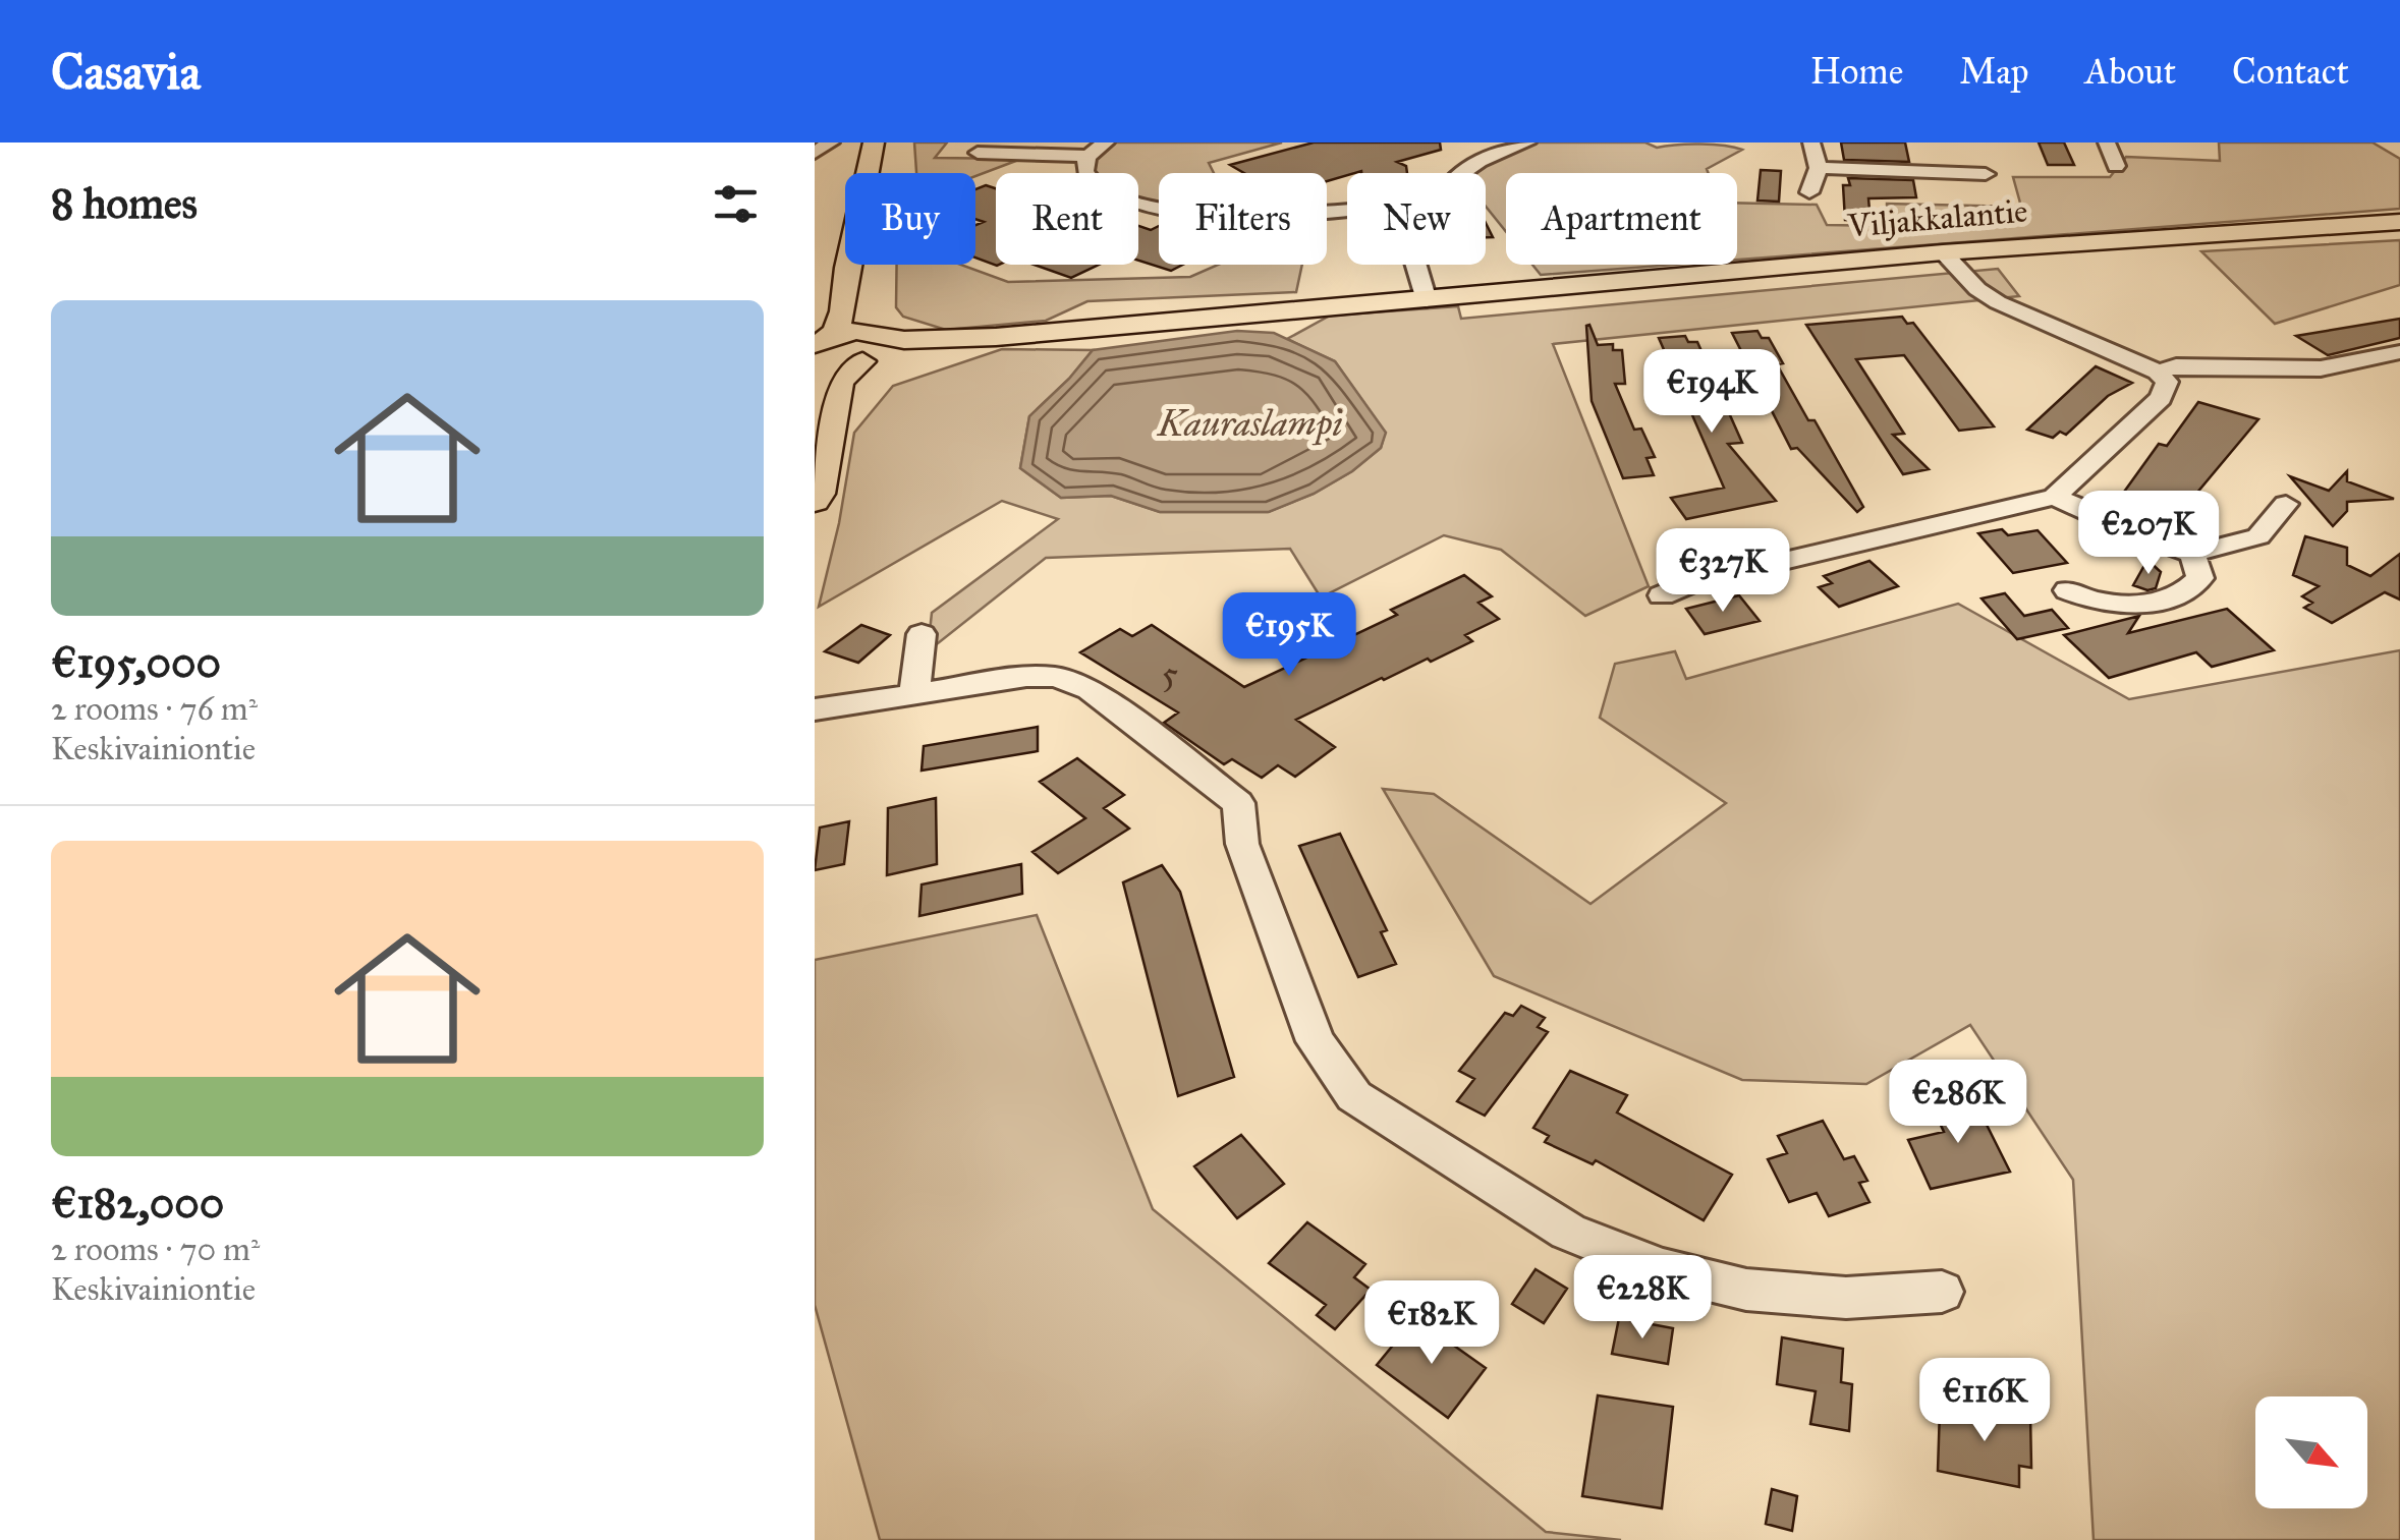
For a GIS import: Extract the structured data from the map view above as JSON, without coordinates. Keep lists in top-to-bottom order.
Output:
{
  "streets": {
    "main road": ["Viljakkalantie"]
  },
  "water": ["Kauraslampi"],
  "house_numbers": ["5"],
  "north": "bottom right",
  "page": {
    "header": "Casavia",
    "nav": [
      "Home",
      "Map",
      "About",
      "Contact"
    ],
    "heading": "8 homes",
    "chip": [
      "Buy",
      "Rent",
      "Filters",
      "New",
      "Apartment"
    ],
    "list": [
      {
        "name": "€195,000",
        "note": "2 rooms · 76 m² · Keskivainiontie"
      },
      {
        "name": "€182,000",
        "note": "2 rooms · 70 m² · Keskivainiontie"
      }
    ],
    "price": [
      "€194K",
      "€207K",
      "€327K",
      "€195K",
      "€286K",
      "€228K",
      "€182K",
      "€116K"
    ]
  }
}
